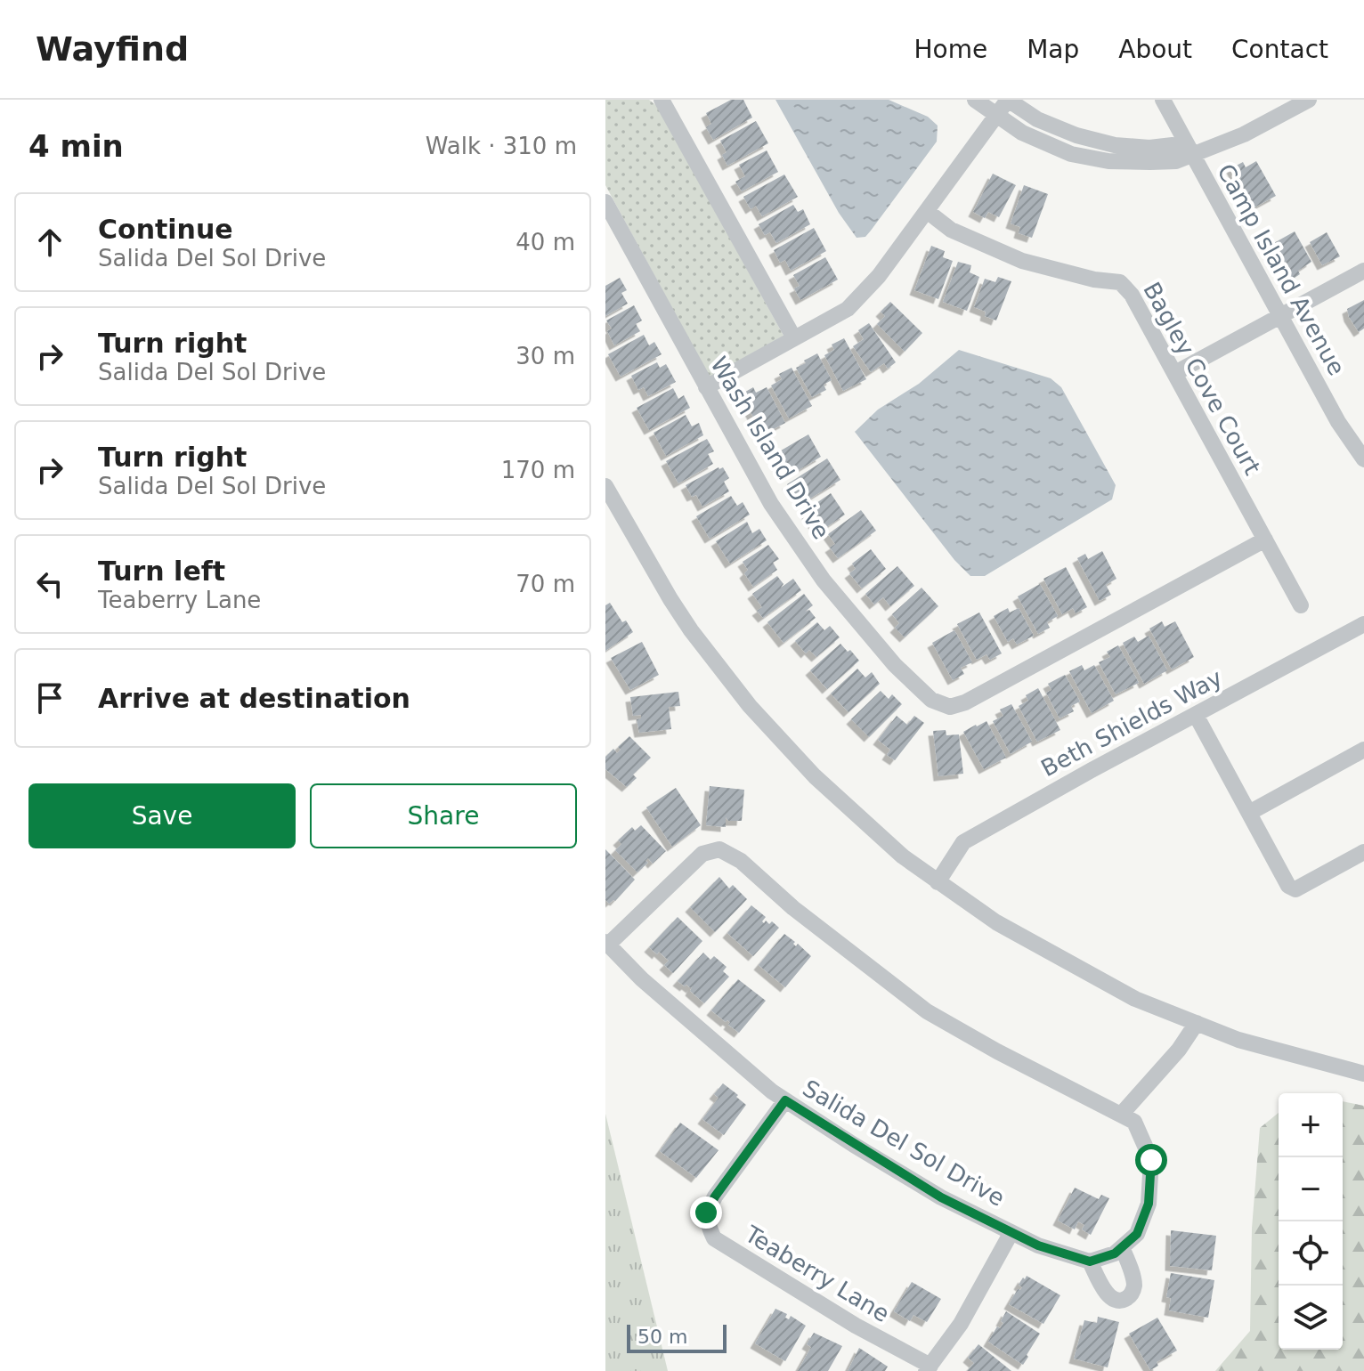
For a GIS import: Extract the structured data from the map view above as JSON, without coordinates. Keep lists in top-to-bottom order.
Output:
{
  "streets": {
    "street": [
      "Camp Island Avenue",
      "Bagley Cove Court",
      "Wash Island Drive",
      "Beth Shields Way",
      "Salida Del Sol Drive",
      "Teaberry Lane"
    ]
  },
  "crossings": [
    ["Bagley Cove Court", "Wash Island Drive"],
    ["Salida Del Sol Drive", "Teaberry Lane"]
  ],
  "scale_bar": "50 m",
  "page": {
    "header": "Wayfind",
    "nav": [
      "Home",
      "Map",
      "About",
      "Contact"
    ],
    "heading": ["4 min", "Walk · 310 m"],
    "list": [
      ["Continue", "Salida Del Sol Drive", "40 m"],
      ["Turn right", "Salida Del Sol Drive", "30 m"],
      ["Turn right", "Salida Del Sol Drive", "170 m"],
      ["Turn left", "Teaberry Lane", "70 m"],
      "Arrive at destination"
    ],
    "buttons": ["Save", "Share"],
    "map_buttons": ["+", "−"],
    "scale": "50 m"
  }
}
